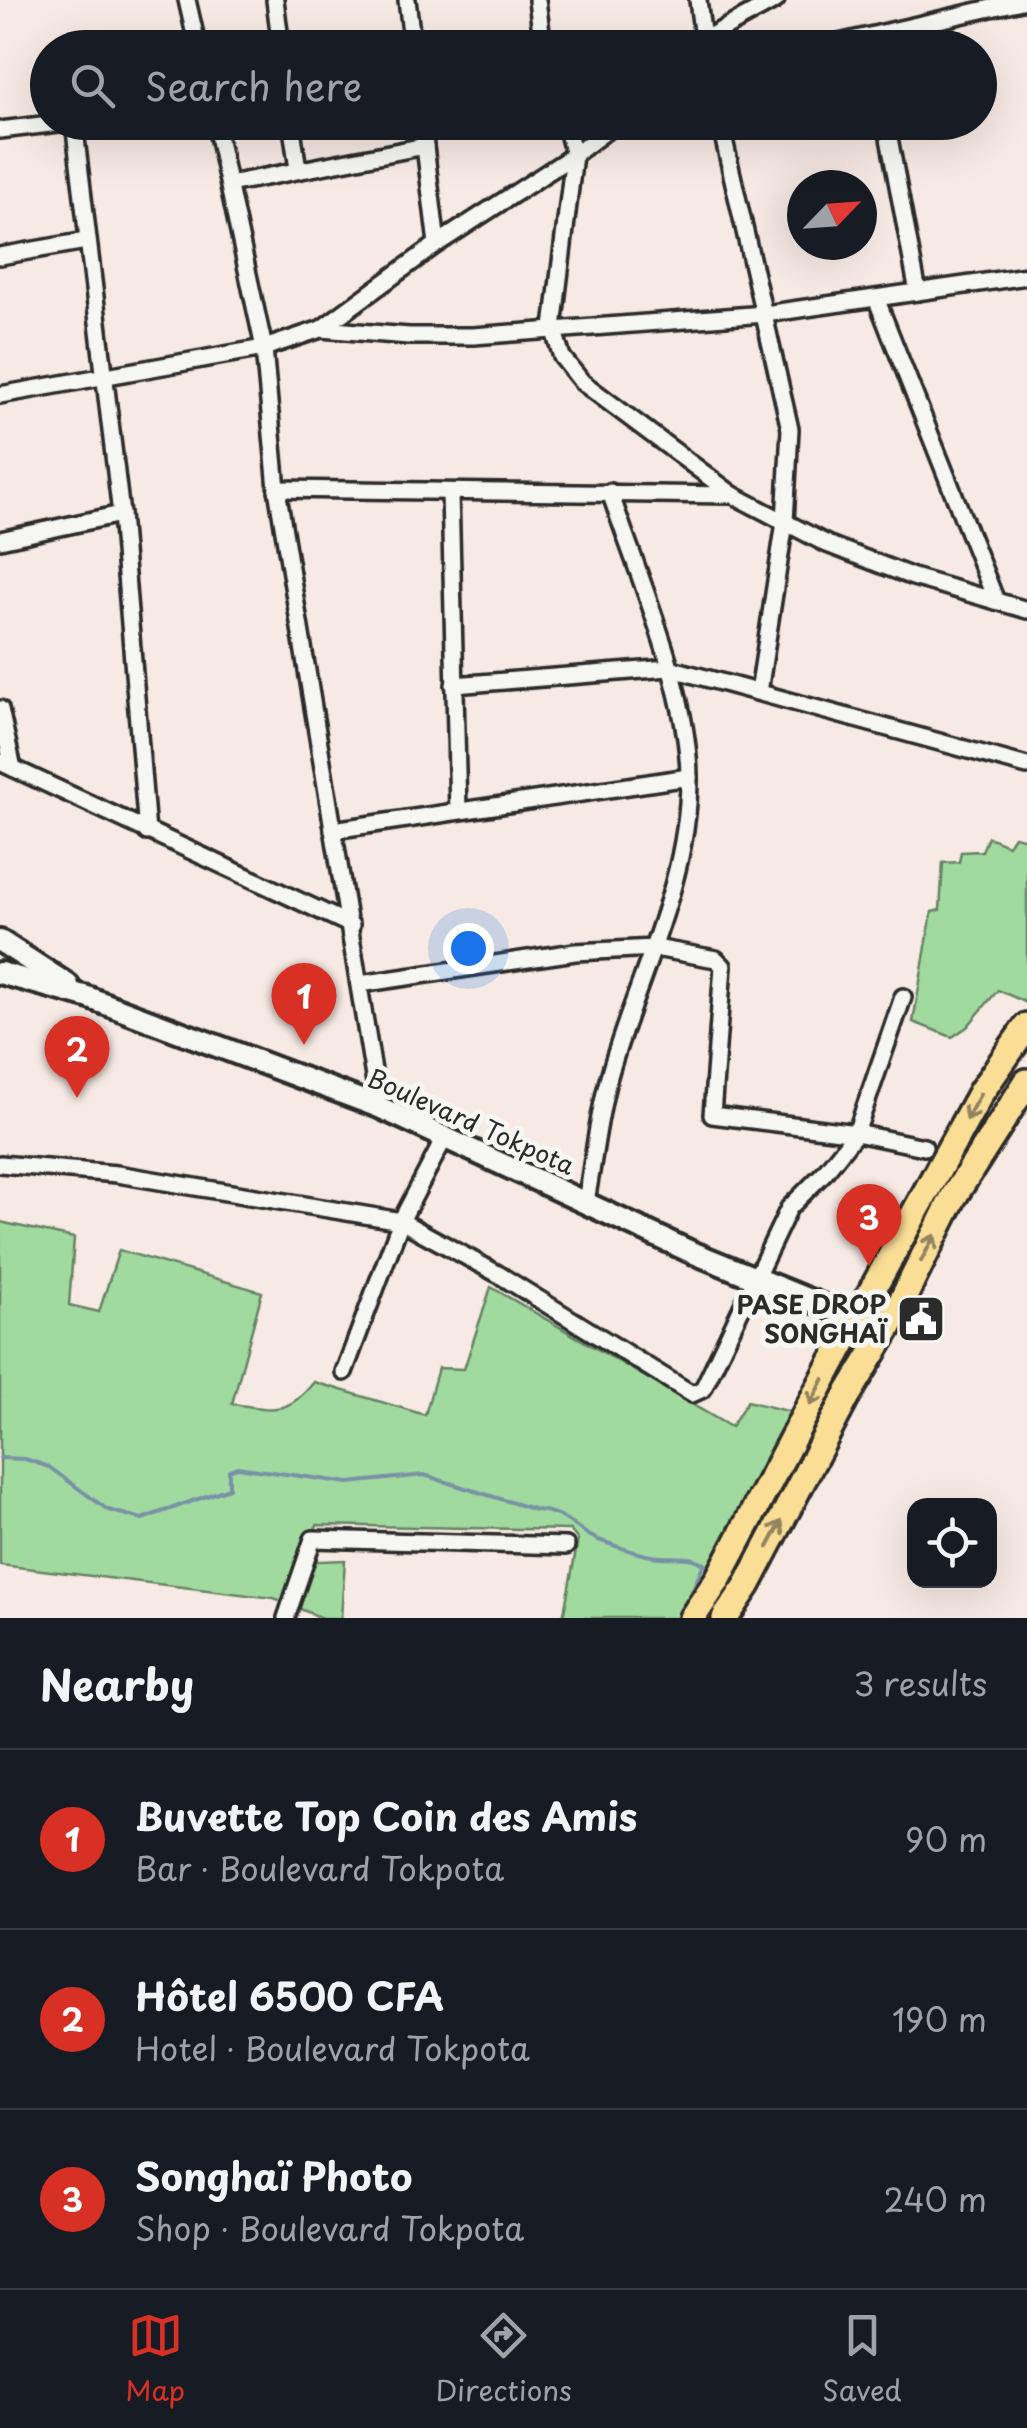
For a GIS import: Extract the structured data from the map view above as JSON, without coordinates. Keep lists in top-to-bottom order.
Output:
{
  "streets": {
    "street": ["Boulevard Tokpota"]
  },
  "places": {
    "public building": ["PASE DROP SONGHAÏ"]
  },
  "north": "top right",
  "page": {
    "search": "Search here",
    "pins": ["1", "2", "3"],
    "heading": ["Nearby", "3 results"],
    "list": [
      {
        "mark": "1",
        "name": "Buvette Top Coin des Amis",
        "note": "Bar · Boulevard Tokpota",
        "value": "90 m"
      },
      {
        "mark": "2",
        "name": "Hôtel 6500 CFA",
        "note": "Hotel · Boulevard Tokpota",
        "value": "190 m"
      },
      {
        "mark": "3",
        "name": "Songhaï Photo",
        "note": "Shop · Boulevard Tokpota",
        "value": "240 m"
      }
    ],
    "nav": ["Map", "Directions", "Saved"]
  }
}
